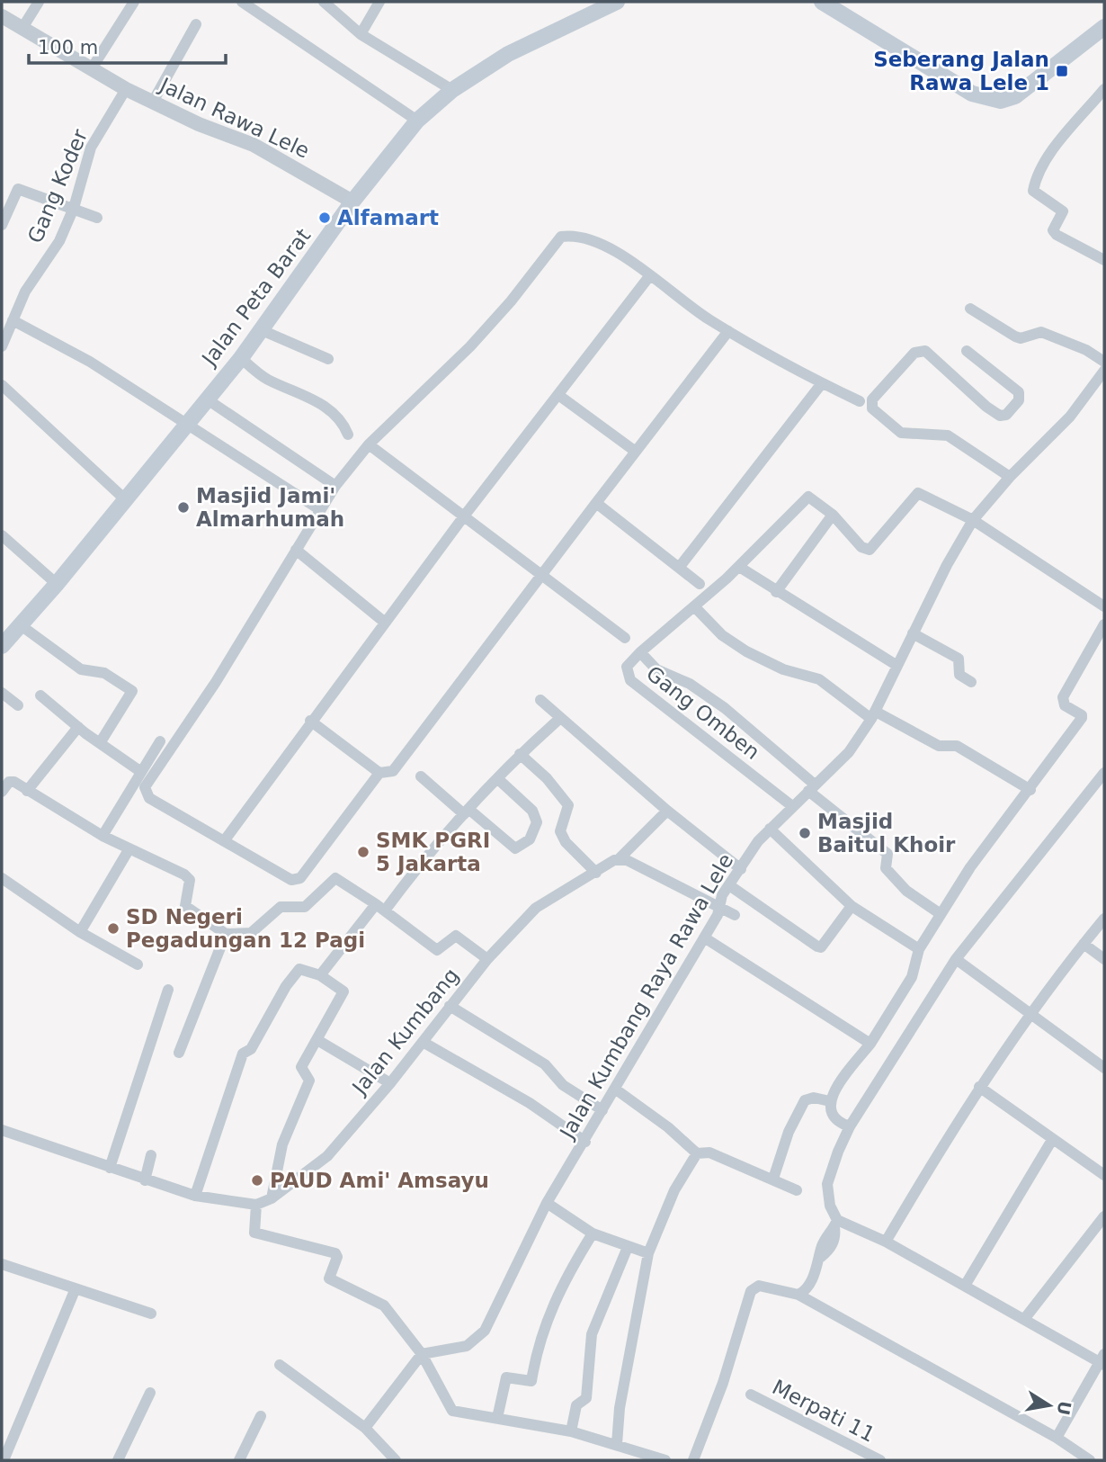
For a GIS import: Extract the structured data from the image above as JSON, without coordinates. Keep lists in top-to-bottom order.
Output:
{
  "streets": {
    "main road": ["Jalan Peta Barat"],
    "street": [
      "Jalan Rawa Lele",
      "Gang Koder",
      "Gang Omben",
      "Jalan Kumbang Raya Rawa Lele",
      "Jalan Kumbang",
      "Merpati 11"
    ]
  },
  "crossings": [
    ["Jalan Rawa Lele", "Gang Koder"],
    ["Jalan Rawa Lele", "Jalan Peta Barat"],
    ["Gang Omben", "Jalan Kumbang Raya Rawa Lele"]
  ],
  "places": {
    "transit": ["Seberang Jalan Rawa Lele 1"],
    "other": [
      "Alfamart",
      "Masjid Jami' Almarhumah",
      "Masjid Baitul Khoir",
      "SMK PGRI 5 Jakarta",
      "SD Negeri Pegadungan 12 Pagi",
      "PAUD Ami' Amsayu"
    ]
  },
  "scale_bar": "100 m",
  "north": "right"
}
